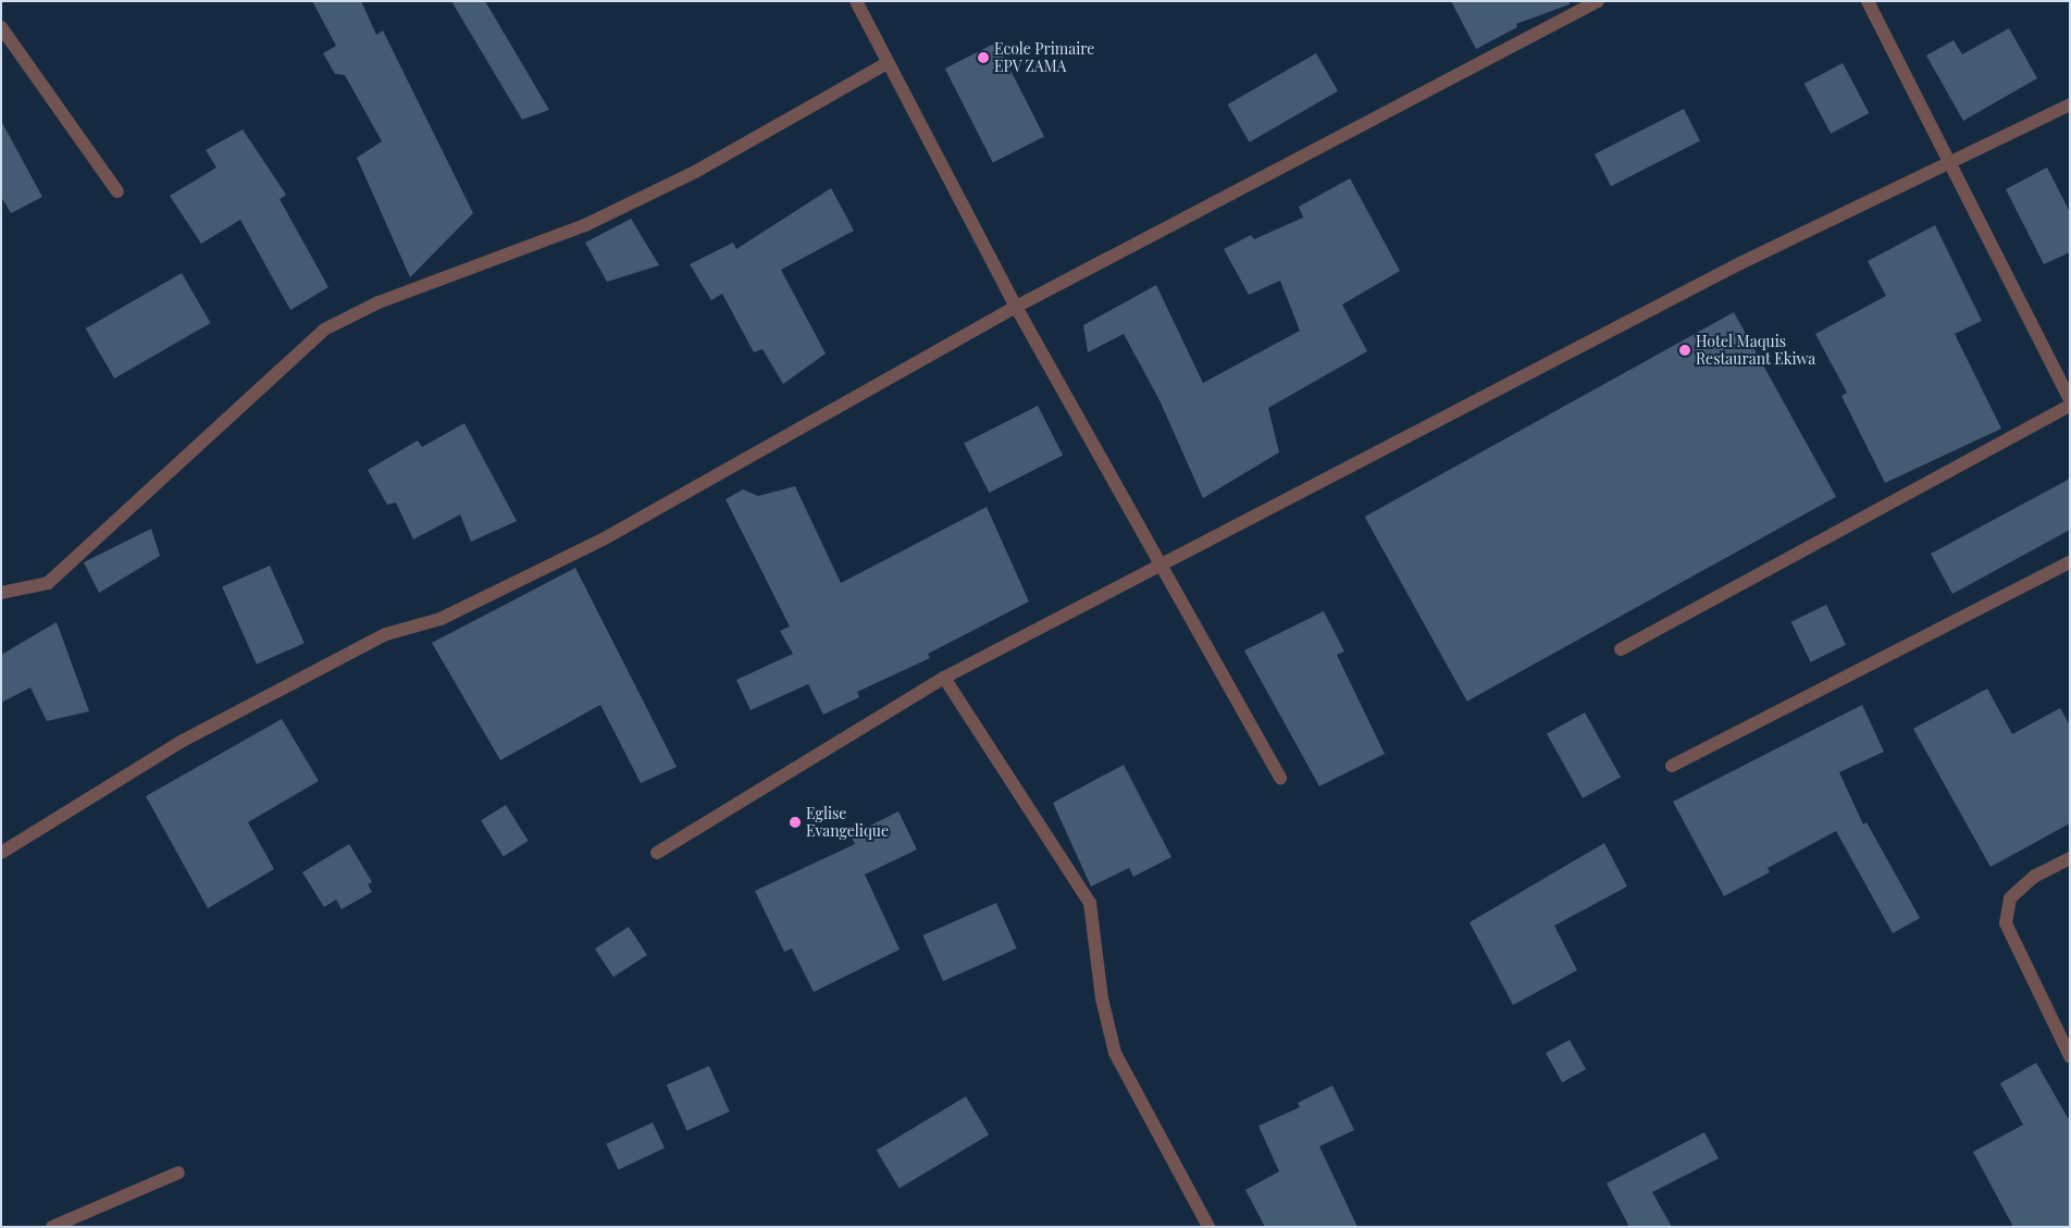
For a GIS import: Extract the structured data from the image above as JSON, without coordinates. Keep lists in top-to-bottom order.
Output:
{
  "places": ["Ecole Primaire EPV ZAMA", "Hotel Maquis Restaurant Ekiwa", "Eglise Evangelique"]
}
